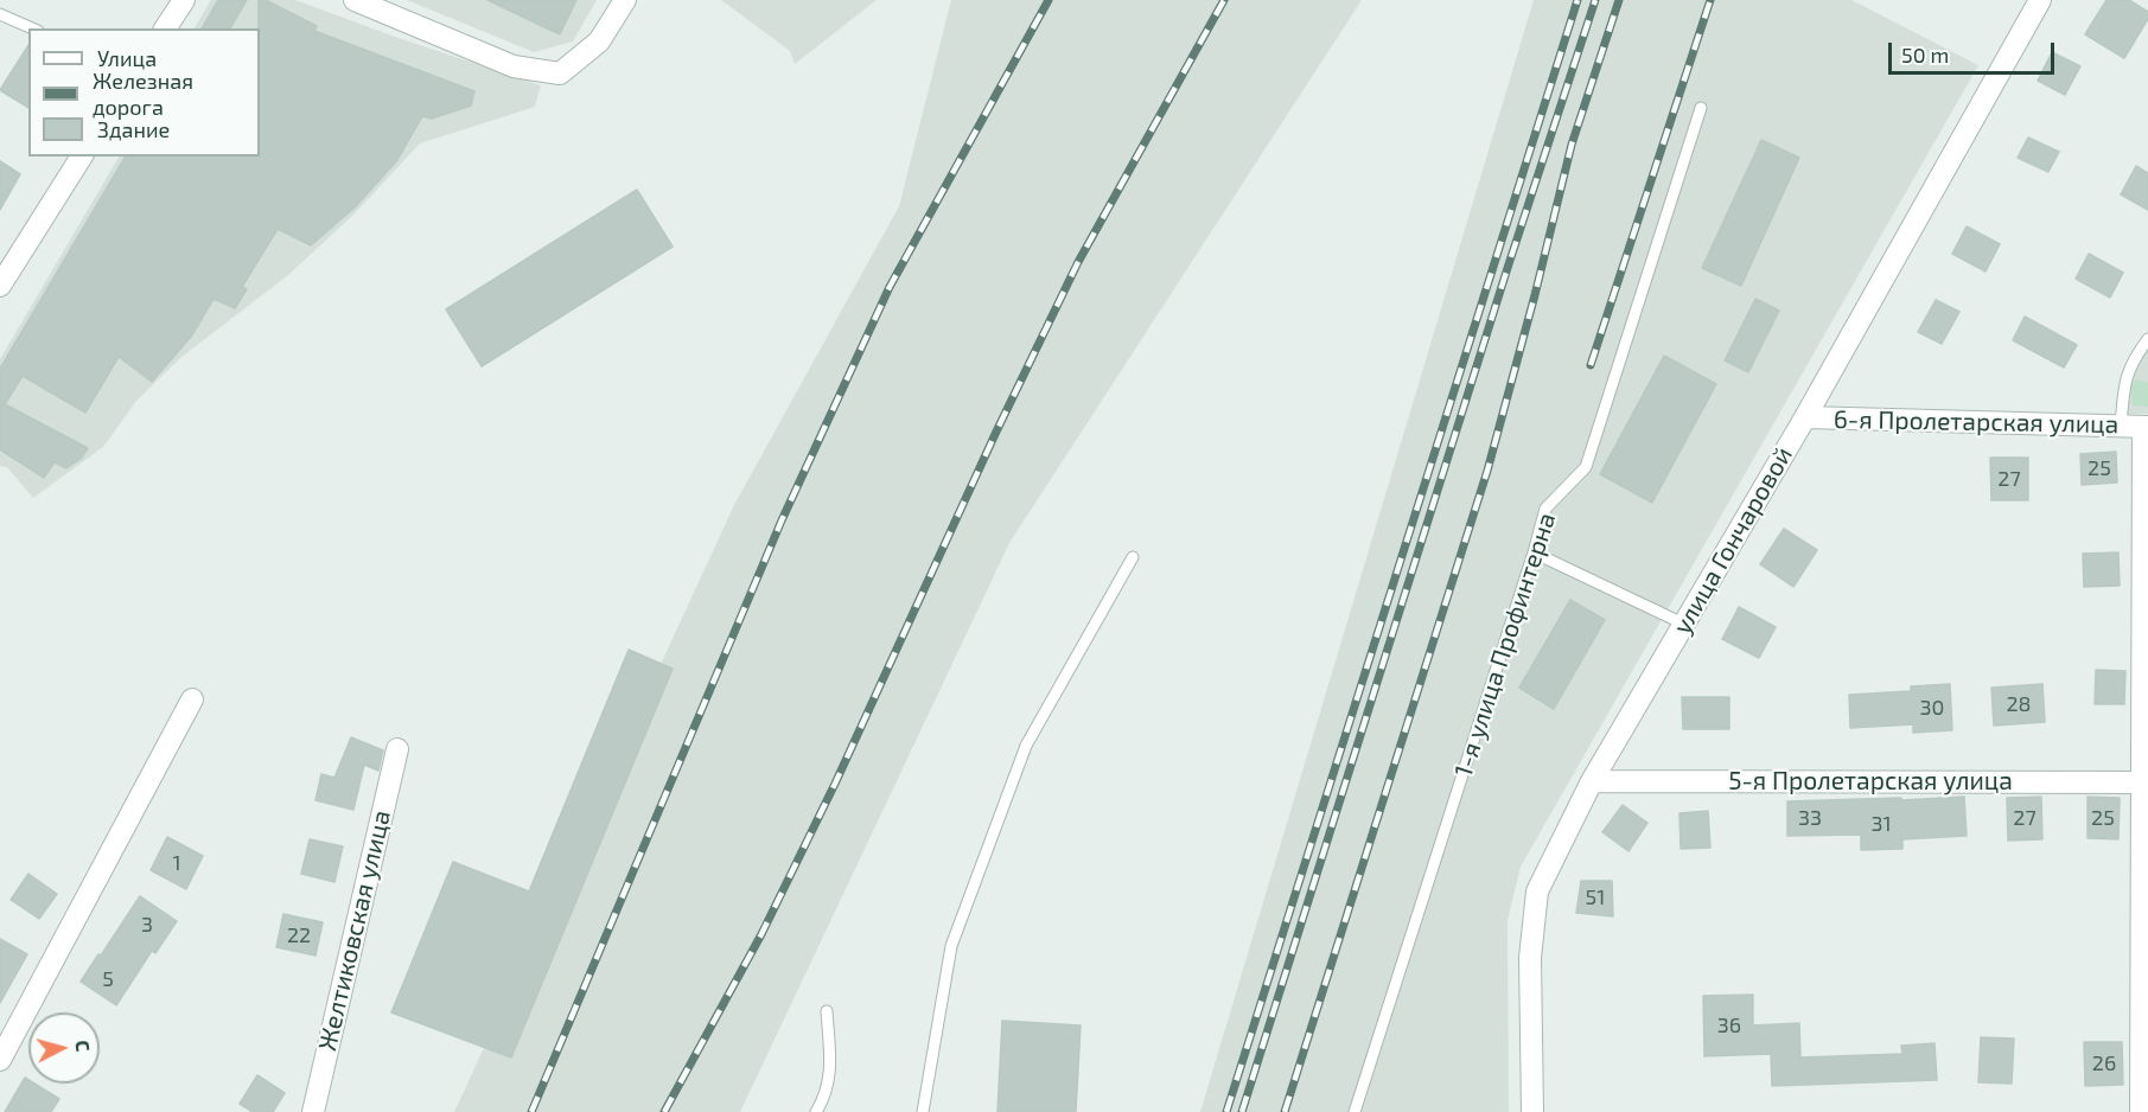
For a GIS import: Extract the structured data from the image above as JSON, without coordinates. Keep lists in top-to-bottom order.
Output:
{
  "streets": {
    "street": [
      "6-я Пролетарская улица",
      "улица Гончаровой",
      "5-я Пролетарская улица",
      "Желтиковская улица"
    ],
    "lane": ["1-я улица Профинтерна"]
  },
  "crossings": [
    ["6-я Пролетарская улица", "улица Гончаровой"],
    ["улица Гончаровой", "5-я Пролетарская улица"]
  ],
  "house_numbers": [
    "25",
    "27",
    "28",
    "30",
    "33",
    "27",
    "25",
    "31",
    "1",
    "51",
    "3",
    "22",
    "5",
    "36",
    "26"
  ],
  "legend": ["Улица", "Железная дорога", "Здание"],
  "scale_bar": "50 m",
  "north": "right"
}
